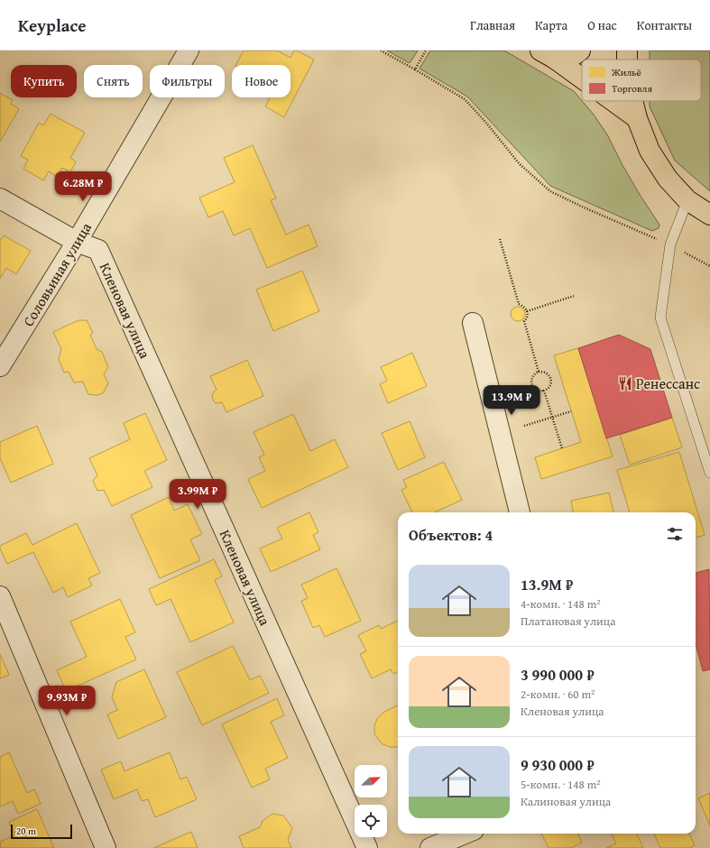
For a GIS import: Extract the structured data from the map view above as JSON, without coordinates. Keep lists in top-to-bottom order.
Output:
{
  "streets": {
    "street": ["Соловьиная улица", "Кленовая улица"]
  },
  "crossings": [
    ["Соловьиная улица", "Кленовая улица"]
  ],
  "places": {
    "restaurant": ["Ренессанс"]
  },
  "legend": ["Жильё", "Торговля"],
  "scale_bar": "20 m",
  "north": "top right",
  "page": {
    "header": "Keyplace",
    "nav": [
      "Главная",
      "Карта",
      "О нас",
      "Контакты"
    ],
    "chip": [
      "Купить",
      "Снять",
      "Фильтры",
      "Новое"
    ],
    "price": [
      "6.28M ₽",
      "13.9M ₽",
      "3.99M ₽",
      "9.93M ₽"
    ],
    "heading": "Объектов: 4",
    "list": [
      {
        "name": "13.9M ₽",
        "note": "4-комн. · 148 m² · Платановая улица"
      },
      {
        "name": "3 990 000 ₽",
        "note": "2-комн. · 60 m² · Кленовая улица"
      },
      {
        "name": "9 930 000 ₽",
        "note": "5-комн. · 148 m² · Калиновая улица"
      }
    ],
    "scale": "20 m"
  }
}
